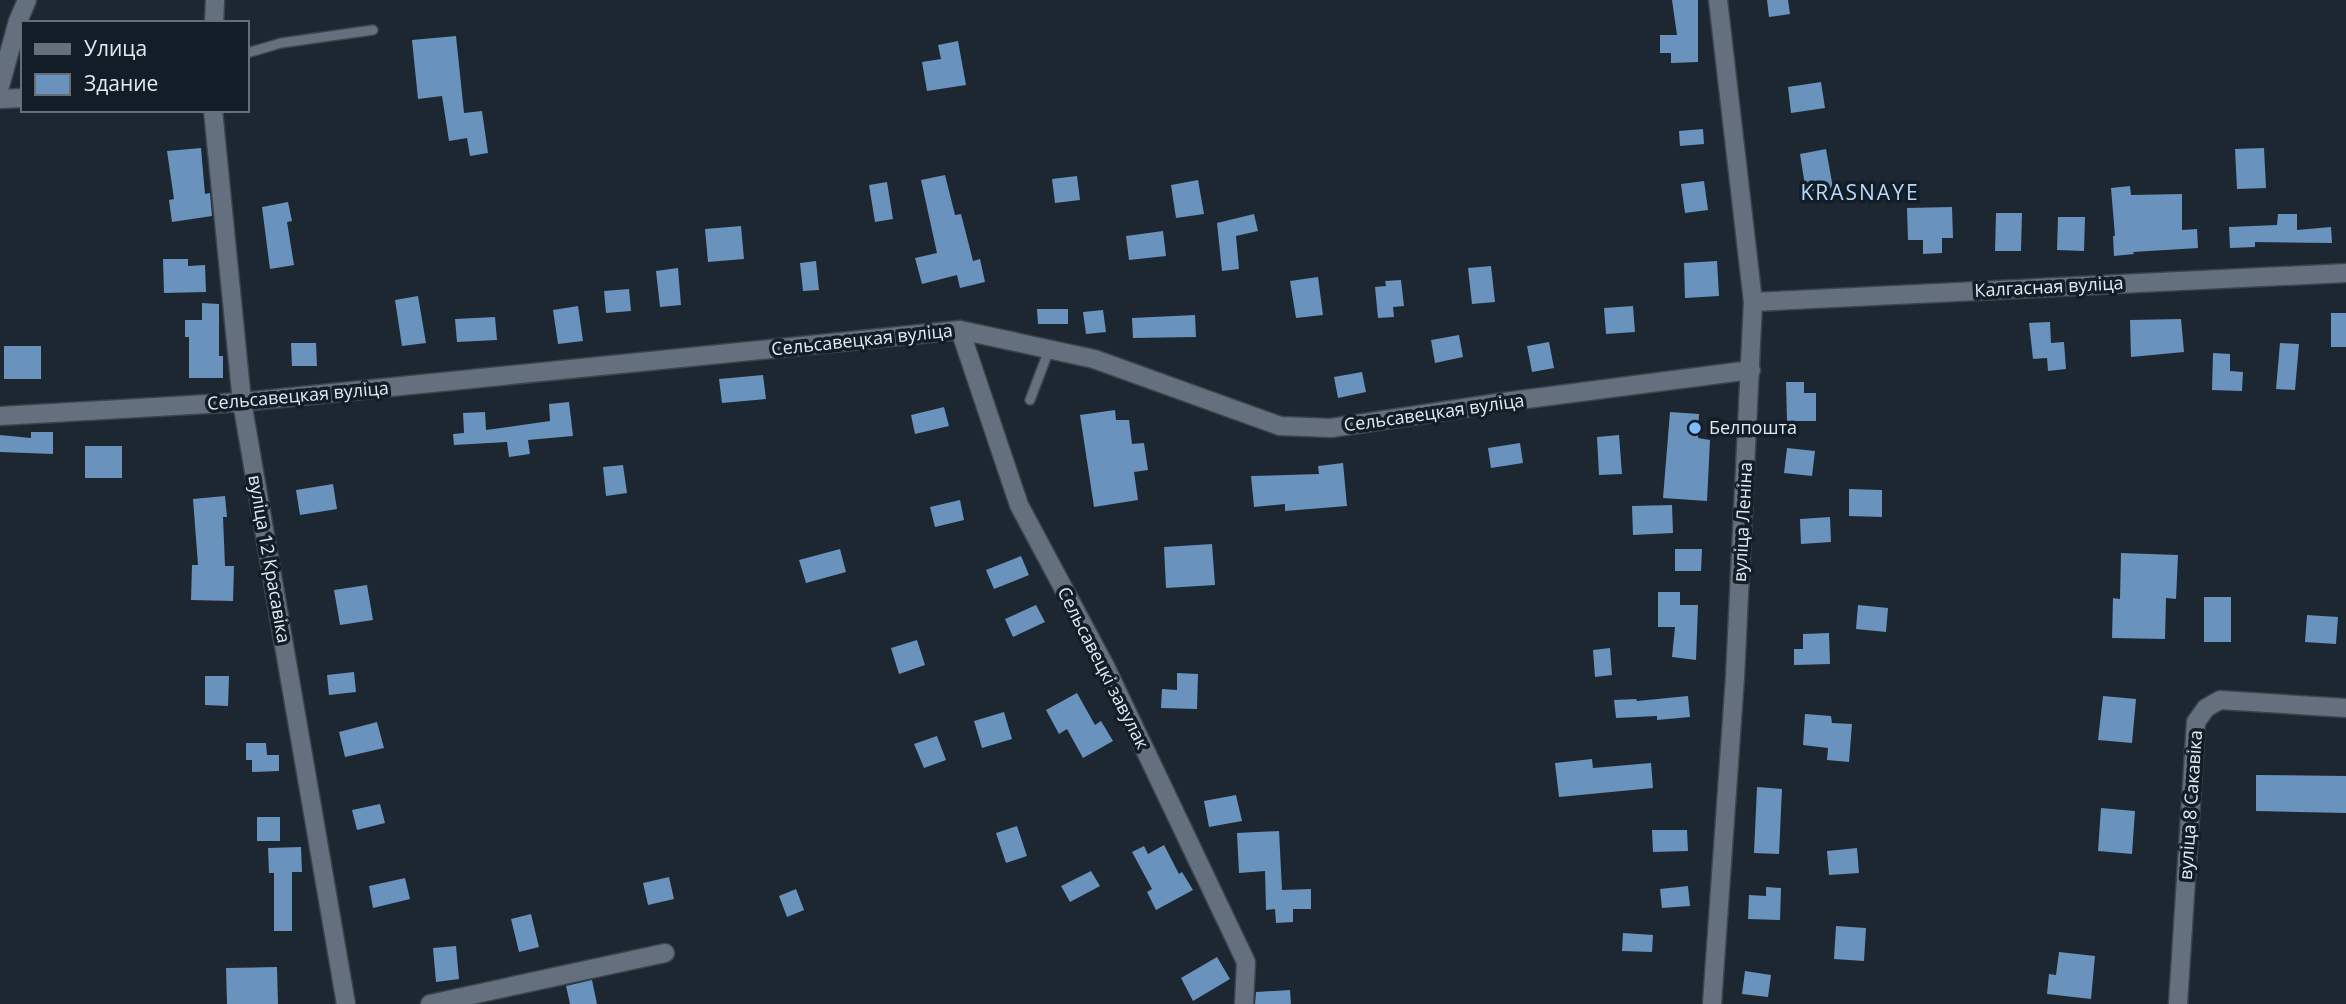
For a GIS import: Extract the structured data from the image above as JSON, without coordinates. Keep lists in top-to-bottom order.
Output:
{
  "streets": {
    "street": [
      "Калгасная вуліца",
      "Сельсавецкая вуліца",
      "вуліца Леніна",
      "вуліца 12 Красавіка",
      "Сельсавецкі завулак",
      "вуліца 8 Сакавіка"
    ]
  },
  "crossings": [
    ["Калгасная вуліца", "вуліца Леніна"],
    ["Сельсавецкая вуліца", "вуліца Леніна"],
    ["Сельсавецкая вуліца", "вуліца 12 Красавіка"],
    ["Сельсавецкая вуліца", "Сельсавецкі завулак"]
  ],
  "districts": ["KRASNAYE"],
  "places": ["Белпошта"],
  "legend": ["Улица", "Здание"]
}
